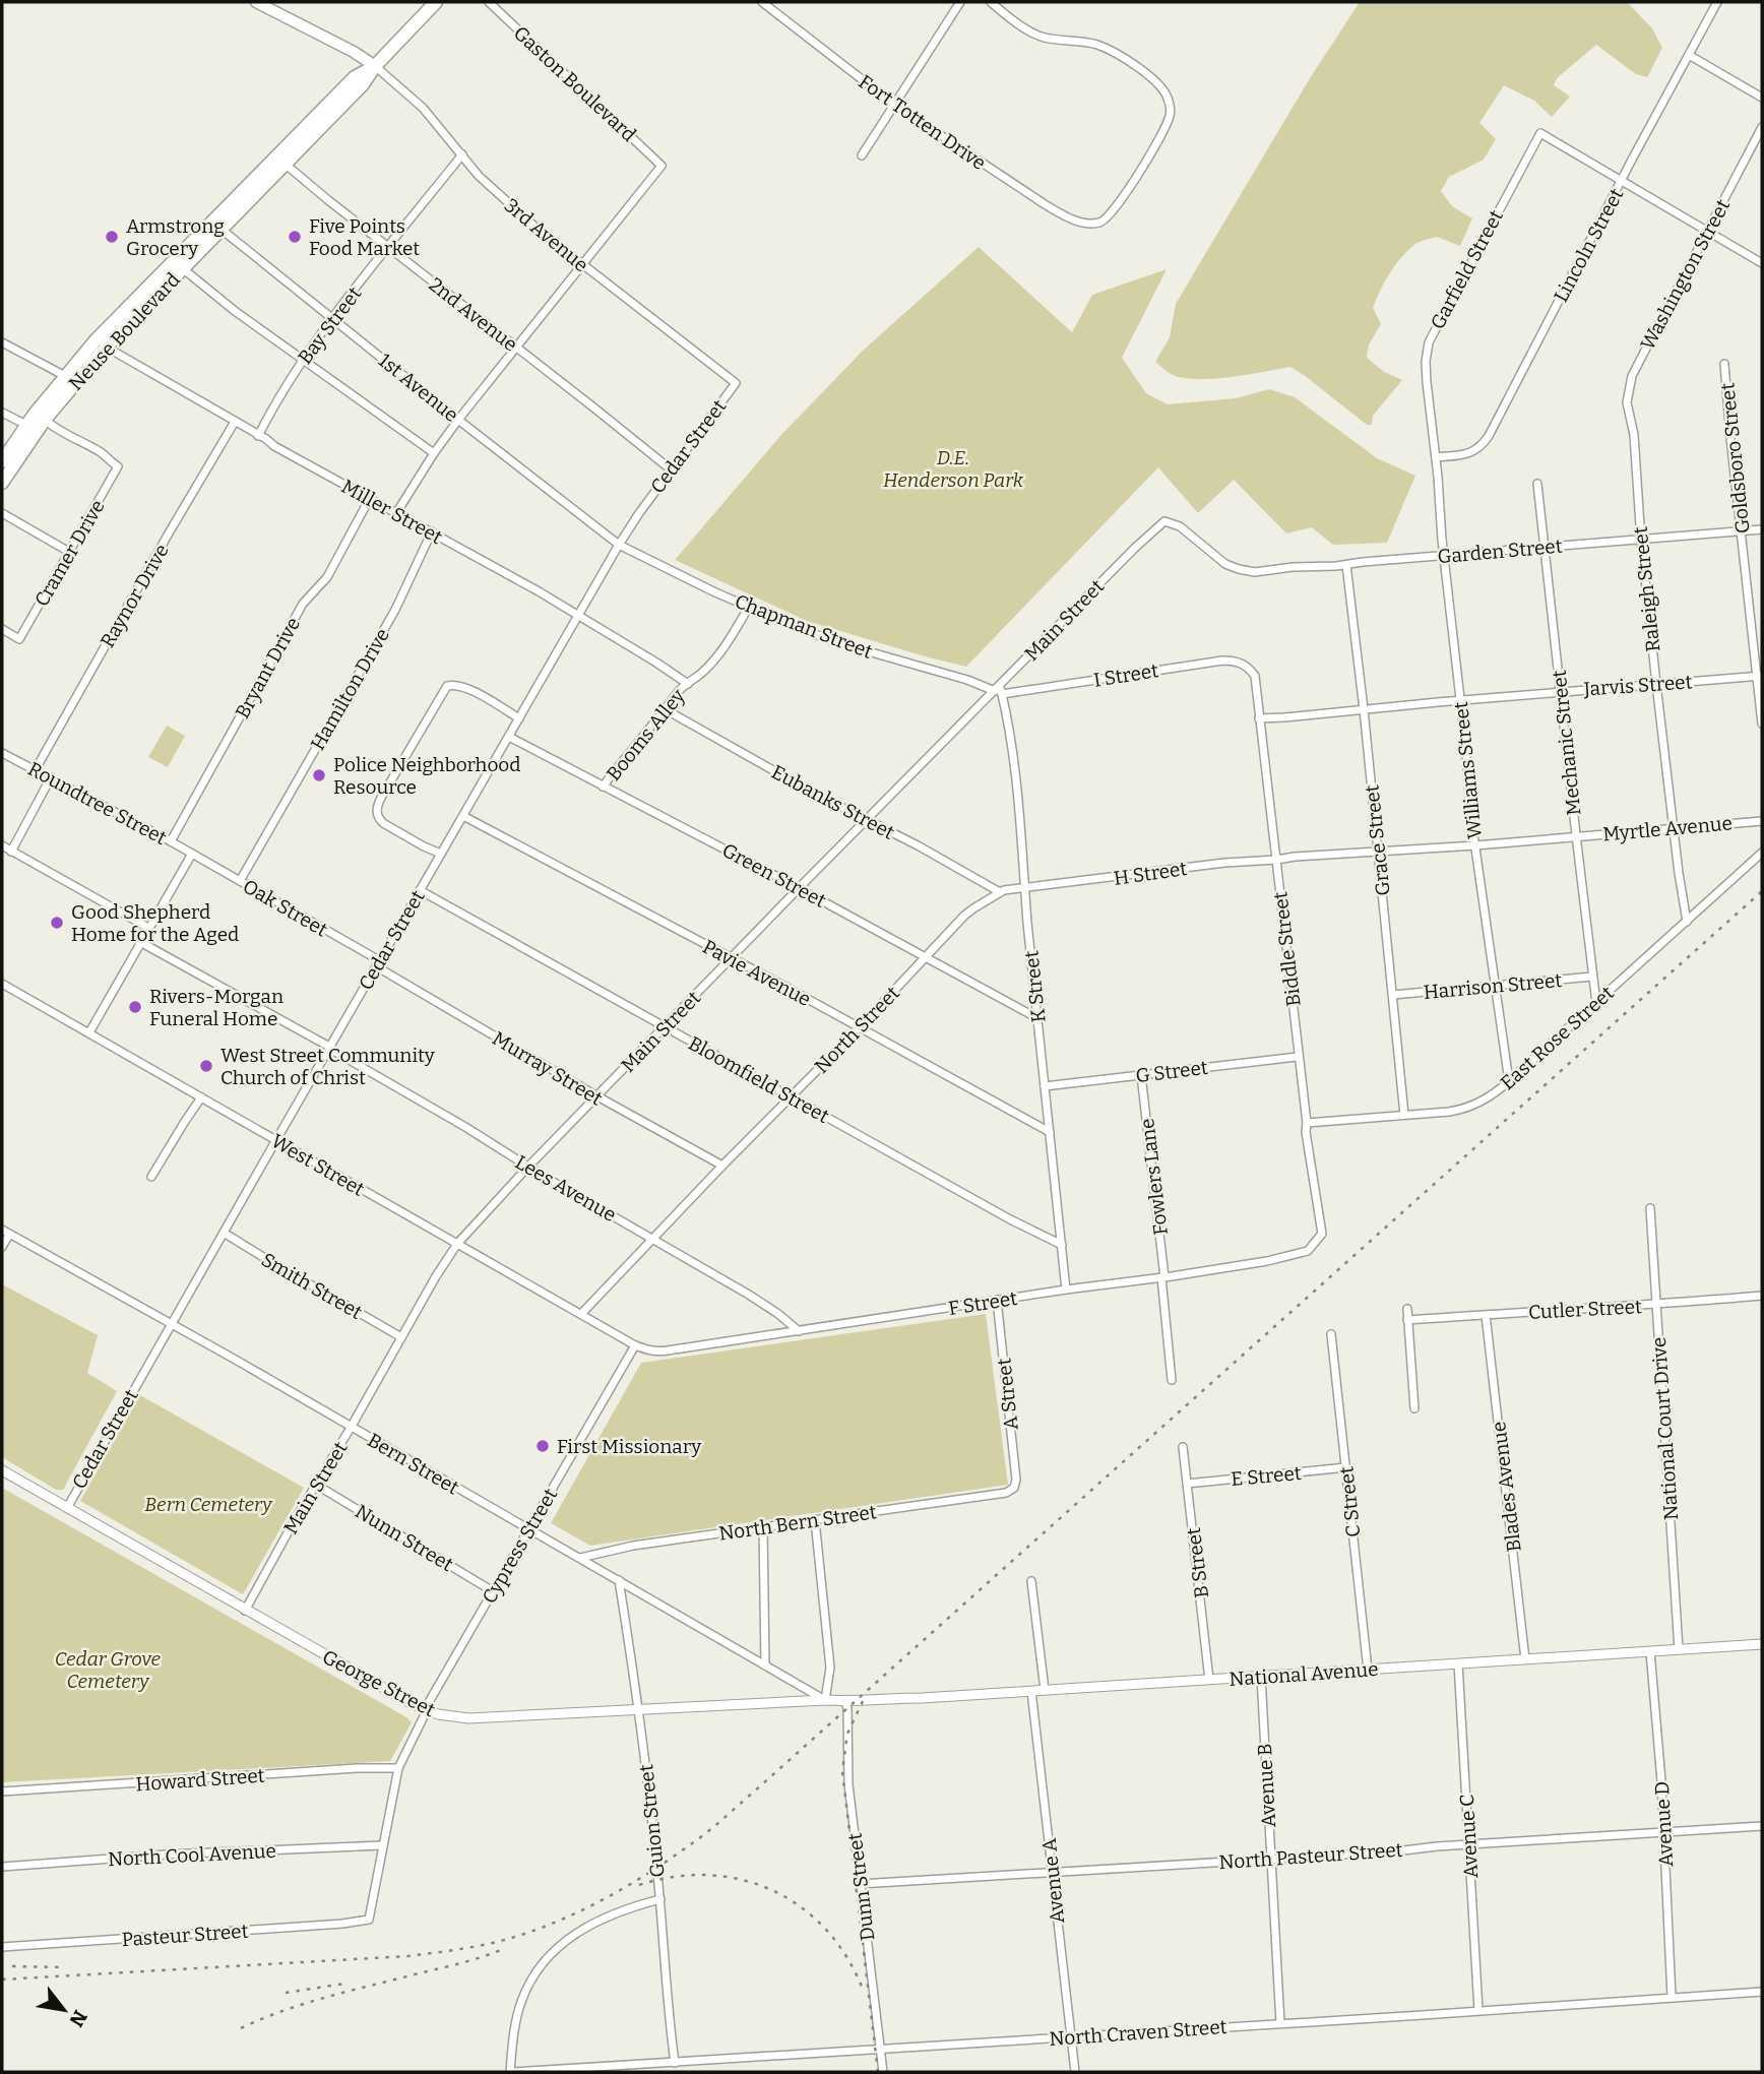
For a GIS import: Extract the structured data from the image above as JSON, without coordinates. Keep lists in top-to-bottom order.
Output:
{
  "streets": {
    "main road": ["Neuse Boulevard"],
    "street": [
      "Gaston Boulevard",
      "Fort Totten Drive",
      "3rd Avenue",
      "Lincoln Street",
      "Garfield Street",
      "Washington Street",
      "2nd Avenue",
      "Bay Street",
      "1st Avenue",
      "Cedar Street",
      "Goldsboro Street",
      "Miller Street",
      "Garden Street",
      "Cramer Drive",
      "Raleigh Street",
      "Raynor Drive",
      "Main Street",
      "Chapman Street",
      "Bryant Drive",
      "I Street",
      "Jarvis Street",
      "Hamilton Drive",
      "Booms Alley",
      "Mechanic Street",
      "Williams Street",
      "Eubanks Street",
      "Roundtree Street",
      "Myrtle Avenue",
      "Grace Street",
      "H Street",
      "Green Street",
      "Oak Street",
      "Biddle Street",
      "Pavie Avenue",
      "Harrison Street",
      "K Street",
      "North Street",
      "East Rose Street",
      "Murray Street",
      "G Street",
      "Bloomfield Street",
      "West Street",
      "Fowlers Lane",
      "Lees Avenue",
      "Smith Street",
      "F Street",
      "Cutler Street",
      "A Street",
      "National Court Drive",
      "Bern Street",
      "E Street",
      "Blades Avenue",
      "C Street",
      "North Bern Street",
      "Nunn Street",
      "Cypress Street",
      "B Street",
      "National Avenue",
      "George Street",
      "Howard Street",
      "Avenue B",
      "Guion Street",
      "Avenue D",
      "Avenue C",
      "North Cool Avenue",
      "North Pasteur Street",
      "Avenue A",
      "Dunn Street",
      "Pasteur Street",
      "North Craven Street"
    ]
  },
  "crossings": [
    ["Gaston Boulevard", "3rd Avenue"],
    ["3rd Avenue", "Bay Street"],
    ["3rd Avenue", "Neuse Boulevard"],
    ["3rd Avenue", "Cedar Street"],
    ["Lincoln Street", "Garfield Street"],
    ["Lincoln Street", "Williams Street"],
    ["Garfield Street", "Williams Street"],
    ["Washington Street", "Raleigh Street"],
    ["2nd Avenue", "Bay Street"],
    ["2nd Avenue", "Neuse Boulevard"],
    ["2nd Avenue", "Cedar Street"],
    ["Bay Street", "1st Avenue"],
    ["Bay Street", "Miller Street"],
    ["Neuse Boulevard", "1st Avenue"],
    ["Neuse Boulevard", "Miller Street"],
    ["Neuse Boulevard", "Cramer Drive"],
    ["1st Avenue", "Cedar Street"],
    ["1st Avenue", "Chapman Street"],
    ["Cedar Street", "Miller Street"],
    ["Cedar Street", "Chapman Street"],
    ["Cedar Street", "Green Street"],
    ["Cedar Street", "Oak Street"],
    ["Cedar Street", "Pavie Avenue"],
    ["Cedar Street", "Murray Street"],
    ["Cedar Street", "Bloomfield Street"],
    ["Cedar Street", "West Street"],
    ["Cedar Street", "Lees Avenue"],
    ["Cedar Street", "Smith Street"],
    ["Cedar Street", "Bern Street"],
    ["Cedar Street", "George Street"],
    ["Goldsboro Street", "Garden Street"],
    ["Goldsboro Street", "Jarvis Street"],
    ["Miller Street", "Raynor Drive"],
    ["Miller Street", "Bryant Drive"],
    ["Miller Street", "Hamilton Drive"],
    ["Miller Street", "Booms Alley"],
    ["Garden Street", "Raleigh Street"],
    ["Garden Street", "Main Street"],
    ["Garden Street", "Mechanic Street"],
    ["Garden Street", "Williams Street"],
    ["Garden Street", "Grace Street"],
    ["Raleigh Street", "Jarvis Street"],
    ["Raleigh Street", "Myrtle Avenue"],
    ["Raleigh Street", "East Rose Street"],
    ["Raynor Drive", "Roundtree Street"],
    ["Main Street", "Chapman Street"],
    ["Main Street", "I Street"],
    ["Main Street", "Eubanks Street"],
    ["Main Street", "Green Street"],
    ["Main Street", "Pavie Avenue"],
    ["Main Street", "K Street"],
    ["Main Street", "Murray Street"],
    ["Main Street", "Bloomfield Street"],
    ["Main Street", "West Street"],
    ["Main Street", "Lees Avenue"],
    ["Main Street", "Smith Street"],
    ["Main Street", "Bern Street"],
    ["Main Street", "Nunn Street"],
    ["Main Street", "George Street"],
    ["Chapman Street", "I Street"],
    ["Chapman Street", "Booms Alley"],
    ["Chapman Street", "K Street"],
    ["Bryant Drive", "Roundtree Street"],
    ["I Street", "Biddle Street"],
    ["I Street", "K Street"],
    ["Jarvis Street", "Mechanic Street"],
    ["Jarvis Street", "Williams Street"],
    ["Jarvis Street", "Grace Street"],
    ["Jarvis Street", "Biddle Street"],
    ["Hamilton Drive", "Oak Street"],
    ["Booms Alley", "Eubanks Street"],
    ["Booms Alley", "Green Street"],
    ["Mechanic Street", "Myrtle Avenue"],
    ["Mechanic Street", "Harrison Street"],
    ["Mechanic Street", "East Rose Street"],
    ["Williams Street", "Myrtle Avenue"],
    ["Williams Street", "Harrison Street"],
    ["Williams Street", "East Rose Street"],
    ["Eubanks Street", "North Street"],
    ["Roundtree Street", "Oak Street"],
    ["Myrtle Avenue", "Grace Street"],
    ["Myrtle Avenue", "H Street"],
    ["Myrtle Avenue", "Biddle Street"],
    ["Grace Street", "Harrison Street"],
    ["Grace Street", "East Rose Street"],
    ["H Street", "Biddle Street"],
    ["H Street", "K Street"],
    ["H Street", "North Street"],
    ["Green Street", "K Street"],
    ["Green Street", "North Street"],
    ["Oak Street", "Murray Street"],
    ["Biddle Street", "East Rose Street"],
    ["Biddle Street", "G Street"],
    ["Biddle Street", "F Street"],
    ["Pavie Avenue", "K Street"],
    ["Pavie Avenue", "North Street"],
    ["K Street", "North Street"],
    ["K Street", "G Street"],
    ["K Street", "Bloomfield Street"],
    ["K Street", "F Street"],
    ["North Street", "Murray Street"],
    ["North Street", "Bloomfield Street"],
    ["North Street", "West Street"],
    ["North Street", "Lees Avenue"],
    ["G Street", "Fowlers Lane"],
    ["West Street", "F Street"],
    ["West Street", "Cypress Street"],
    ["Fowlers Lane", "F Street"],
    ["Lees Avenue", "F Street"],
    ["F Street", "A Street"],
    ["F Street", "Cypress Street"],
    ["Cutler Street", "National Court Drive"],
    ["Cutler Street", "Blades Avenue"],
    ["A Street", "North Bern Street"],
    ["National Court Drive", "National Avenue"],
    ["Bern Street", "North Bern Street"],
    ["Bern Street", "Cypress Street"],
    ["Bern Street", "George Street"],
    ["Bern Street", "Guion Street"],
    ["E Street", "C Street"],
    ["E Street", "B Street"],
    ["Blades Avenue", "National Avenue"],
    ["C Street", "National Avenue"],
    ["Nunn Street", "Cypress Street"],
    ["Cypress Street", "George Street"],
    ["Cypress Street", "Howard Street"],
    ["Cypress Street", "North Cool Avenue"],
    ["Cypress Street", "Pasteur Street"],
    ["B Street", "National Avenue"],
    ["National Avenue", "George Street"],
    ["National Avenue", "Avenue B"],
    ["National Avenue", "Avenue D"],
    ["National Avenue", "Avenue C"],
    ["National Avenue", "Avenue A"],
    ["National Avenue", "Dunn Street"],
    ["George Street", "Guion Street"],
    ["George Street", "Dunn Street"],
    ["Avenue B", "North Pasteur Street"],
    ["Avenue B", "North Craven Street"],
    ["Guion Street", "North Craven Street"],
    ["Avenue D", "North Pasteur Street"],
    ["Avenue D", "North Craven Street"],
    ["Avenue C", "North Pasteur Street"],
    ["Avenue C", "North Craven Street"],
    ["North Pasteur Street", "Avenue A"],
    ["North Pasteur Street", "Dunn Street"],
    ["Avenue A", "North Craven Street"],
    ["Dunn Street", "North Craven Street"]
  ],
  "parks": ["D.E. Henderson Park", "Bern Cemetery", "Cedar Grove Cemetery"],
  "places": [
    "Armstrong Grocery",
    "Five Points Food Market",
    "Police Neighborhood Resource",
    "Good Shepherd Home for the Aged",
    "Rivers-Morgan Funeral Home",
    "West Street Community Church of Christ",
    "First Missionary"
  ],
  "north": "bottom right"
}
